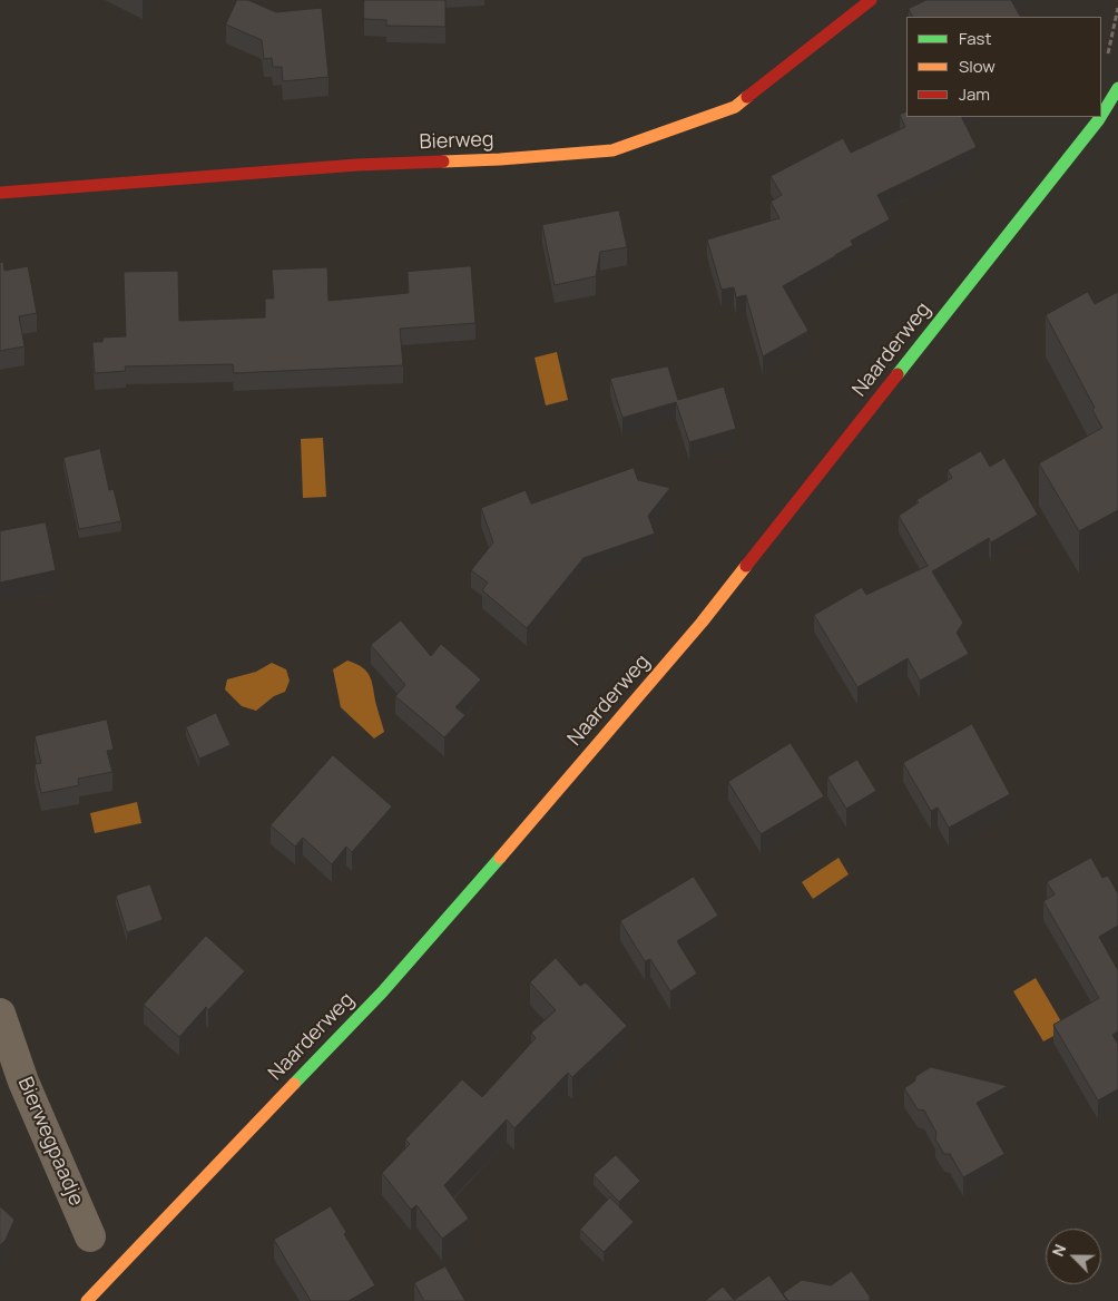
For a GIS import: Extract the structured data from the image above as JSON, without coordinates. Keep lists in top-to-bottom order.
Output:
{
  "streets": {
    "main road": ["Bierweg", "Naarderweg"],
    "street": ["Bierwegpaadje"]
  },
  "legend": ["Fast", "Slow", "Jam"],
  "north": "top left"
}
